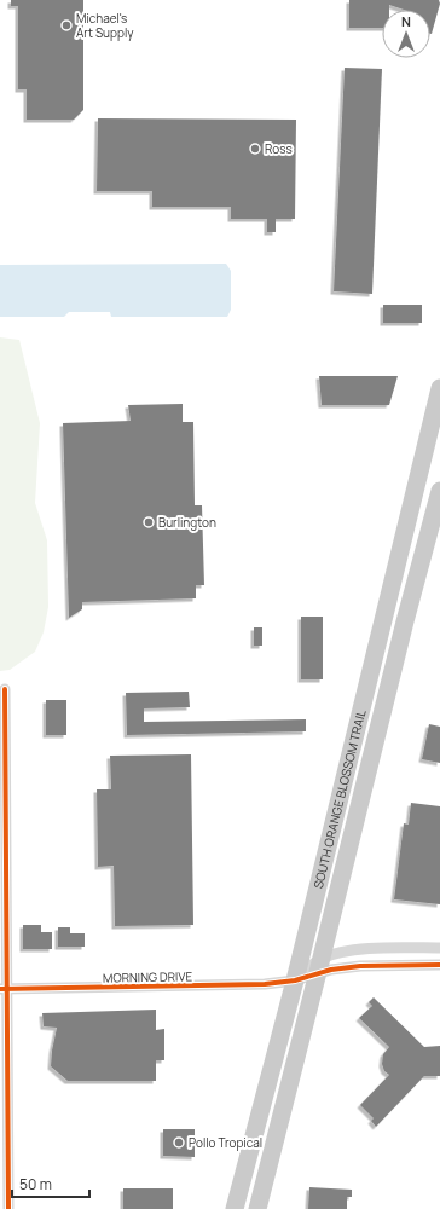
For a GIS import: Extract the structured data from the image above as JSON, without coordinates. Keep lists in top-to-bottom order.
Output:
{
  "streets": {
    "main road": ["SOUTH ORANGE BLOSSOM TRAIL"],
    "street": ["MORNING DRIVE"]
  },
  "crossings": [
    ["SOUTH ORANGE BLOSSOM TRAIL", "MORNING DRIVE"]
  ],
  "places": [
    "Michael's Art Supply",
    "Ross",
    "Burlington",
    "Pollo Tropical"
  ],
  "scale_bar": "50 m",
  "north": "top"
}
